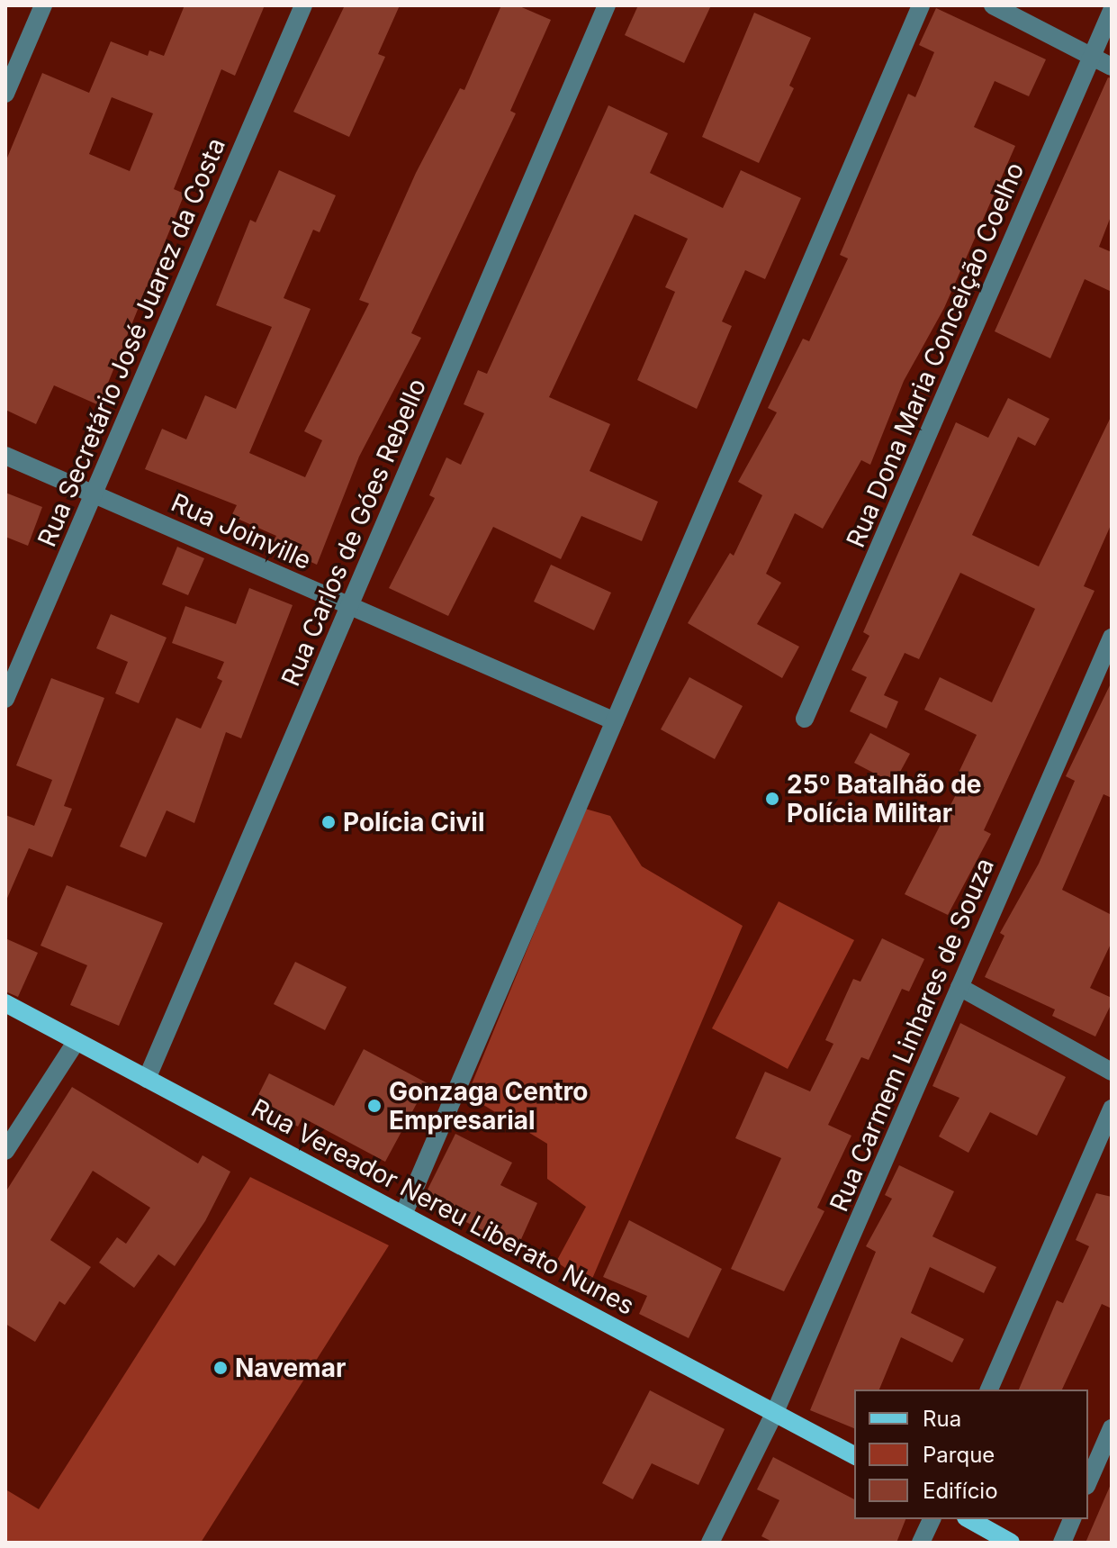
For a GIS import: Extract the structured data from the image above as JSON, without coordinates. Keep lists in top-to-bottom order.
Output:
{
  "streets": {
    "main road": ["Rua Vereador Nereu Liberato Nunes"],
    "street": [
      "Rua Secretário José Juarez da Costa",
      "Rua Dona Maria Conceição Coelho",
      "Rua Joinville",
      "Rua Carlos de Góes Rebello",
      "Rua Carmem Linhares de Souza"
    ]
  },
  "crossings": [
    ["Rua Secretário José Juarez da Costa", "Rua Joinville"],
    ["Rua Joinville", "Rua Carlos de Góes Rebello"],
    ["Rua Carlos de Góes Rebello", "Rua Vereador Nereu Liberato Nunes"],
    ["Rua Carmem Linhares de Souza", "Rua Vereador Nereu Liberato Nunes"]
  ],
  "places": [
    "25º Batalhão de Polícia Militar",
    "Polícia Civil",
    "Gonzaga Centro Empresarial",
    "Navemar"
  ],
  "legend": ["Rua", "Parque", "Edifício"]
}
